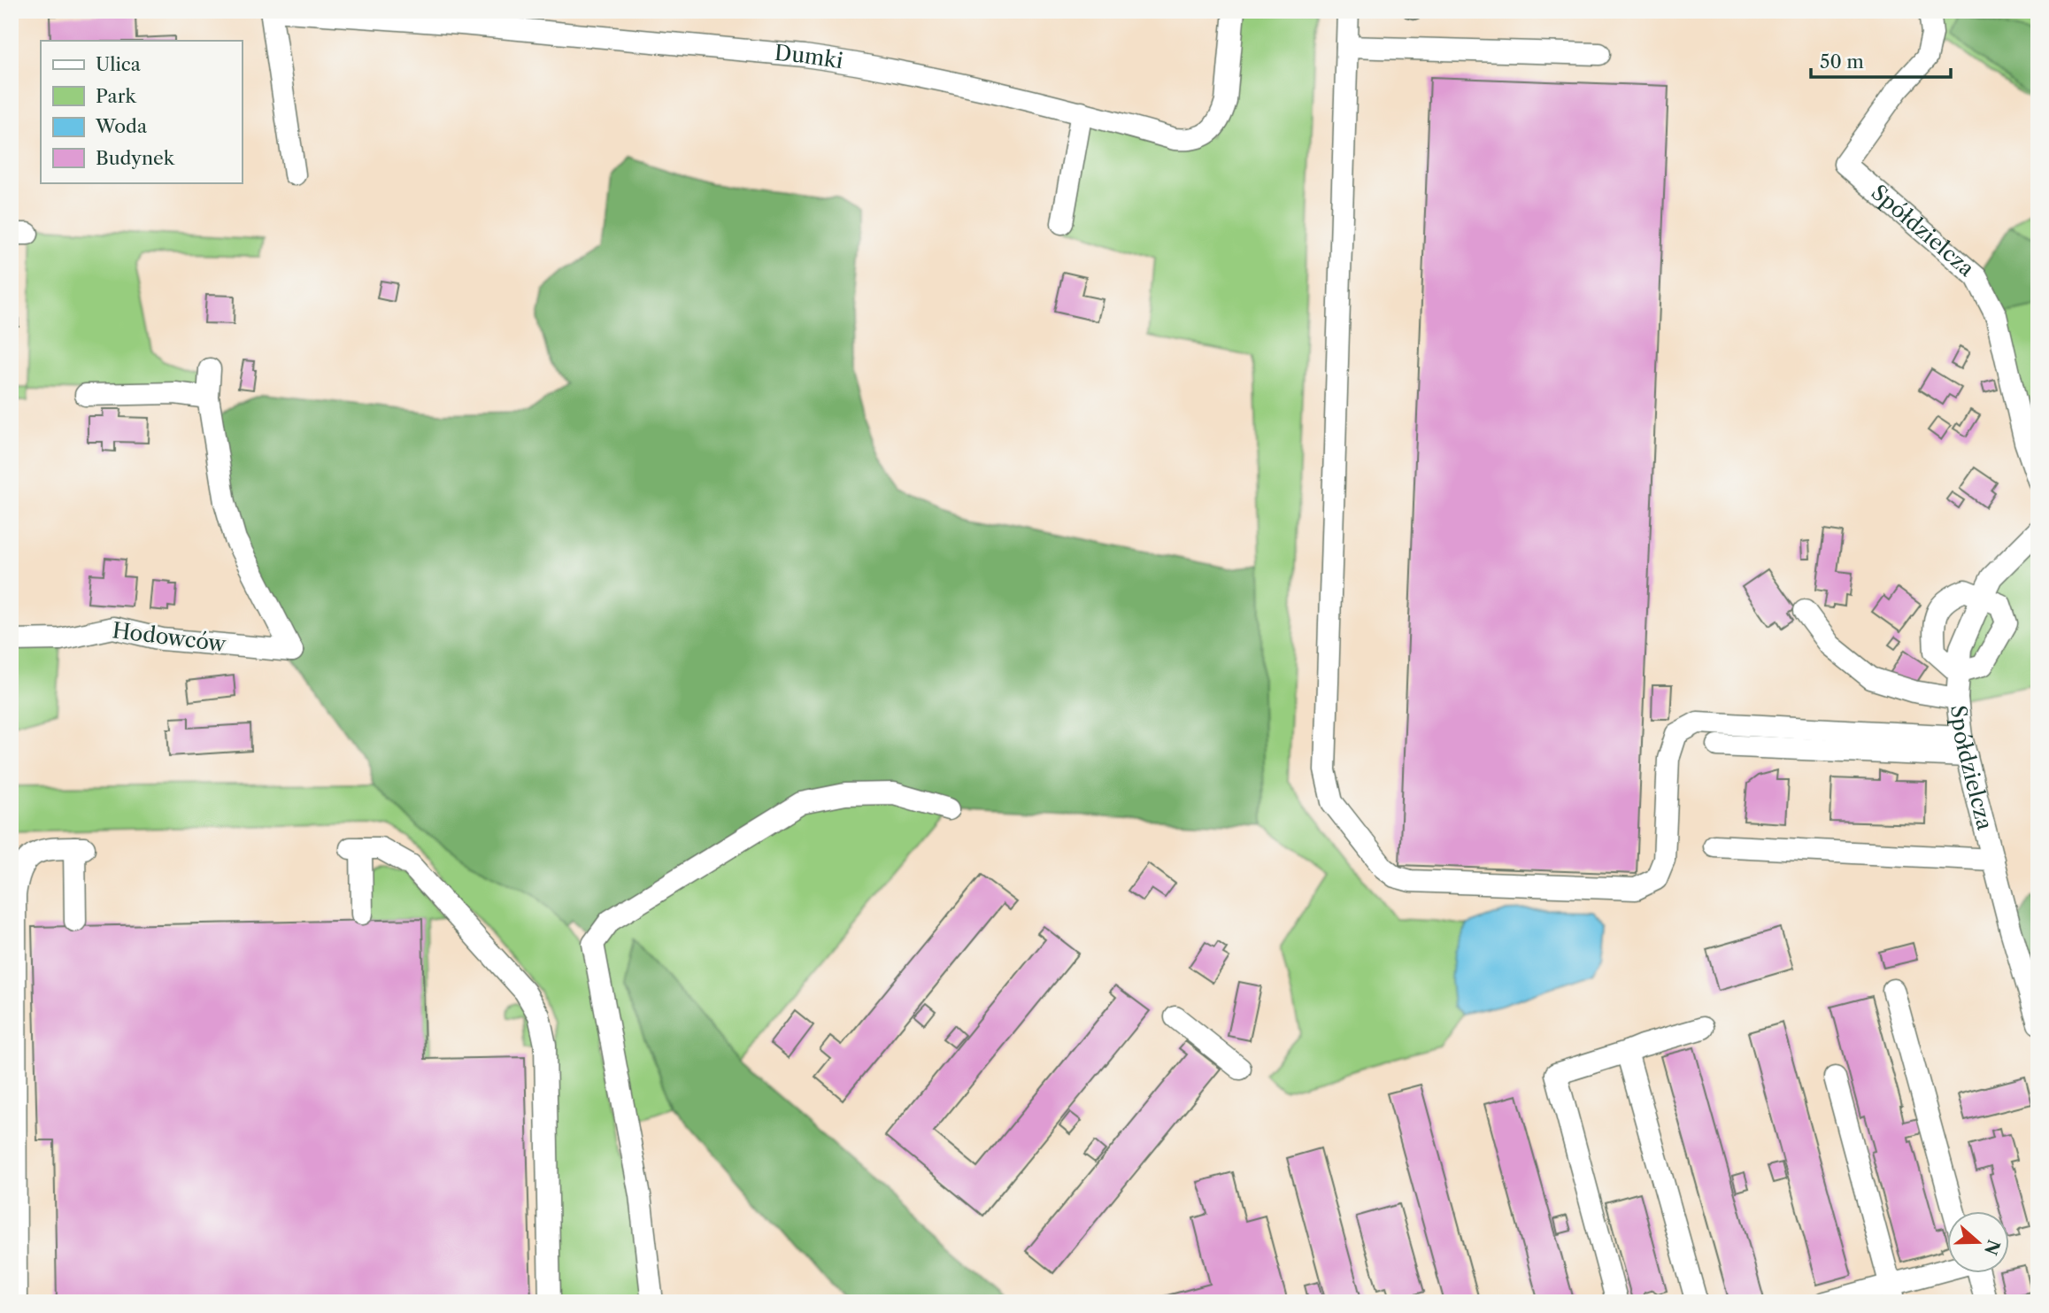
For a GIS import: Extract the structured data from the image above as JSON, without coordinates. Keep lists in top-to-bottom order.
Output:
{
  "streets": {
    "street": ["Dumki", "Spółdzielcza", "Hodowców"]
  },
  "legend": [
    "Ulica",
    "Park",
    "Woda",
    "Budynek"
  ],
  "scale_bar": "50 m",
  "north": "right"
}
